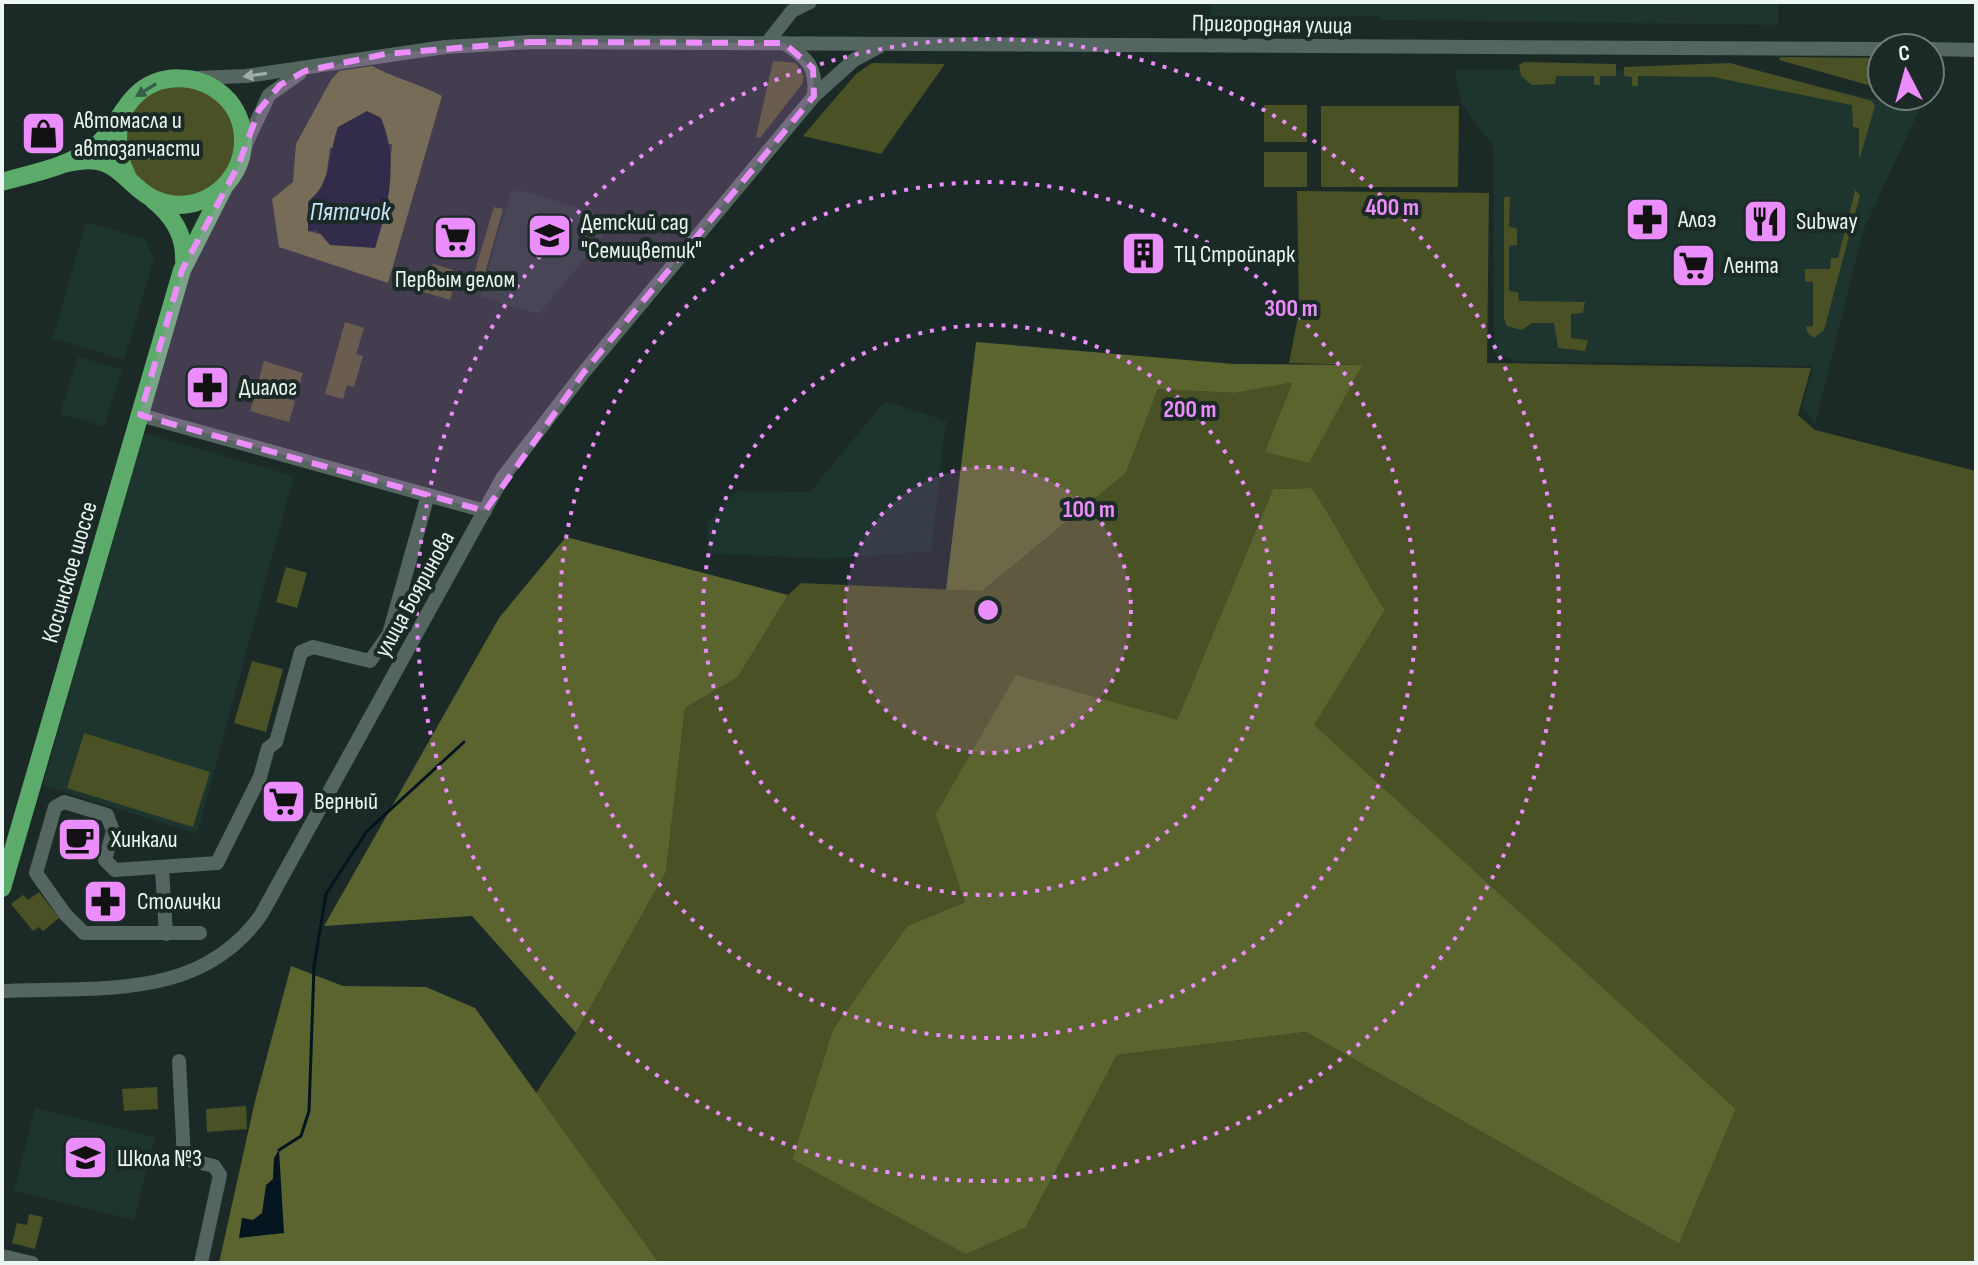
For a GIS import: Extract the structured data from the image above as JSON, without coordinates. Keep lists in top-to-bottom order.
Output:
{
  "streets": {
    "main road": ["Косинское шоссе"],
    "street": ["Пригородная улица", "улица Бояринова"]
  },
  "crossings": [
    ["Пригородная улица", "улица Бояринова"]
  ],
  "water": ["Пятачок"],
  "places": {
    "shop": ["Автомасла и автозапчасти"],
    "pharmacy": ["Алоэ", "Диалог", "Столички"],
    "restaurant": ["Subway"],
    "school or university": ["Детский сад \"Семицветик\"", "Школа №3"],
    "supermarket": ["Первым делом", "Лента", "Верный"],
    "building": ["ТЦ Стройпарк"],
    "cafe": ["Хинкали"]
  },
  "north": "top",
  "rings": [
    "400 m",
    "300 m",
    "200 m",
    "100 m"
  ]
}
